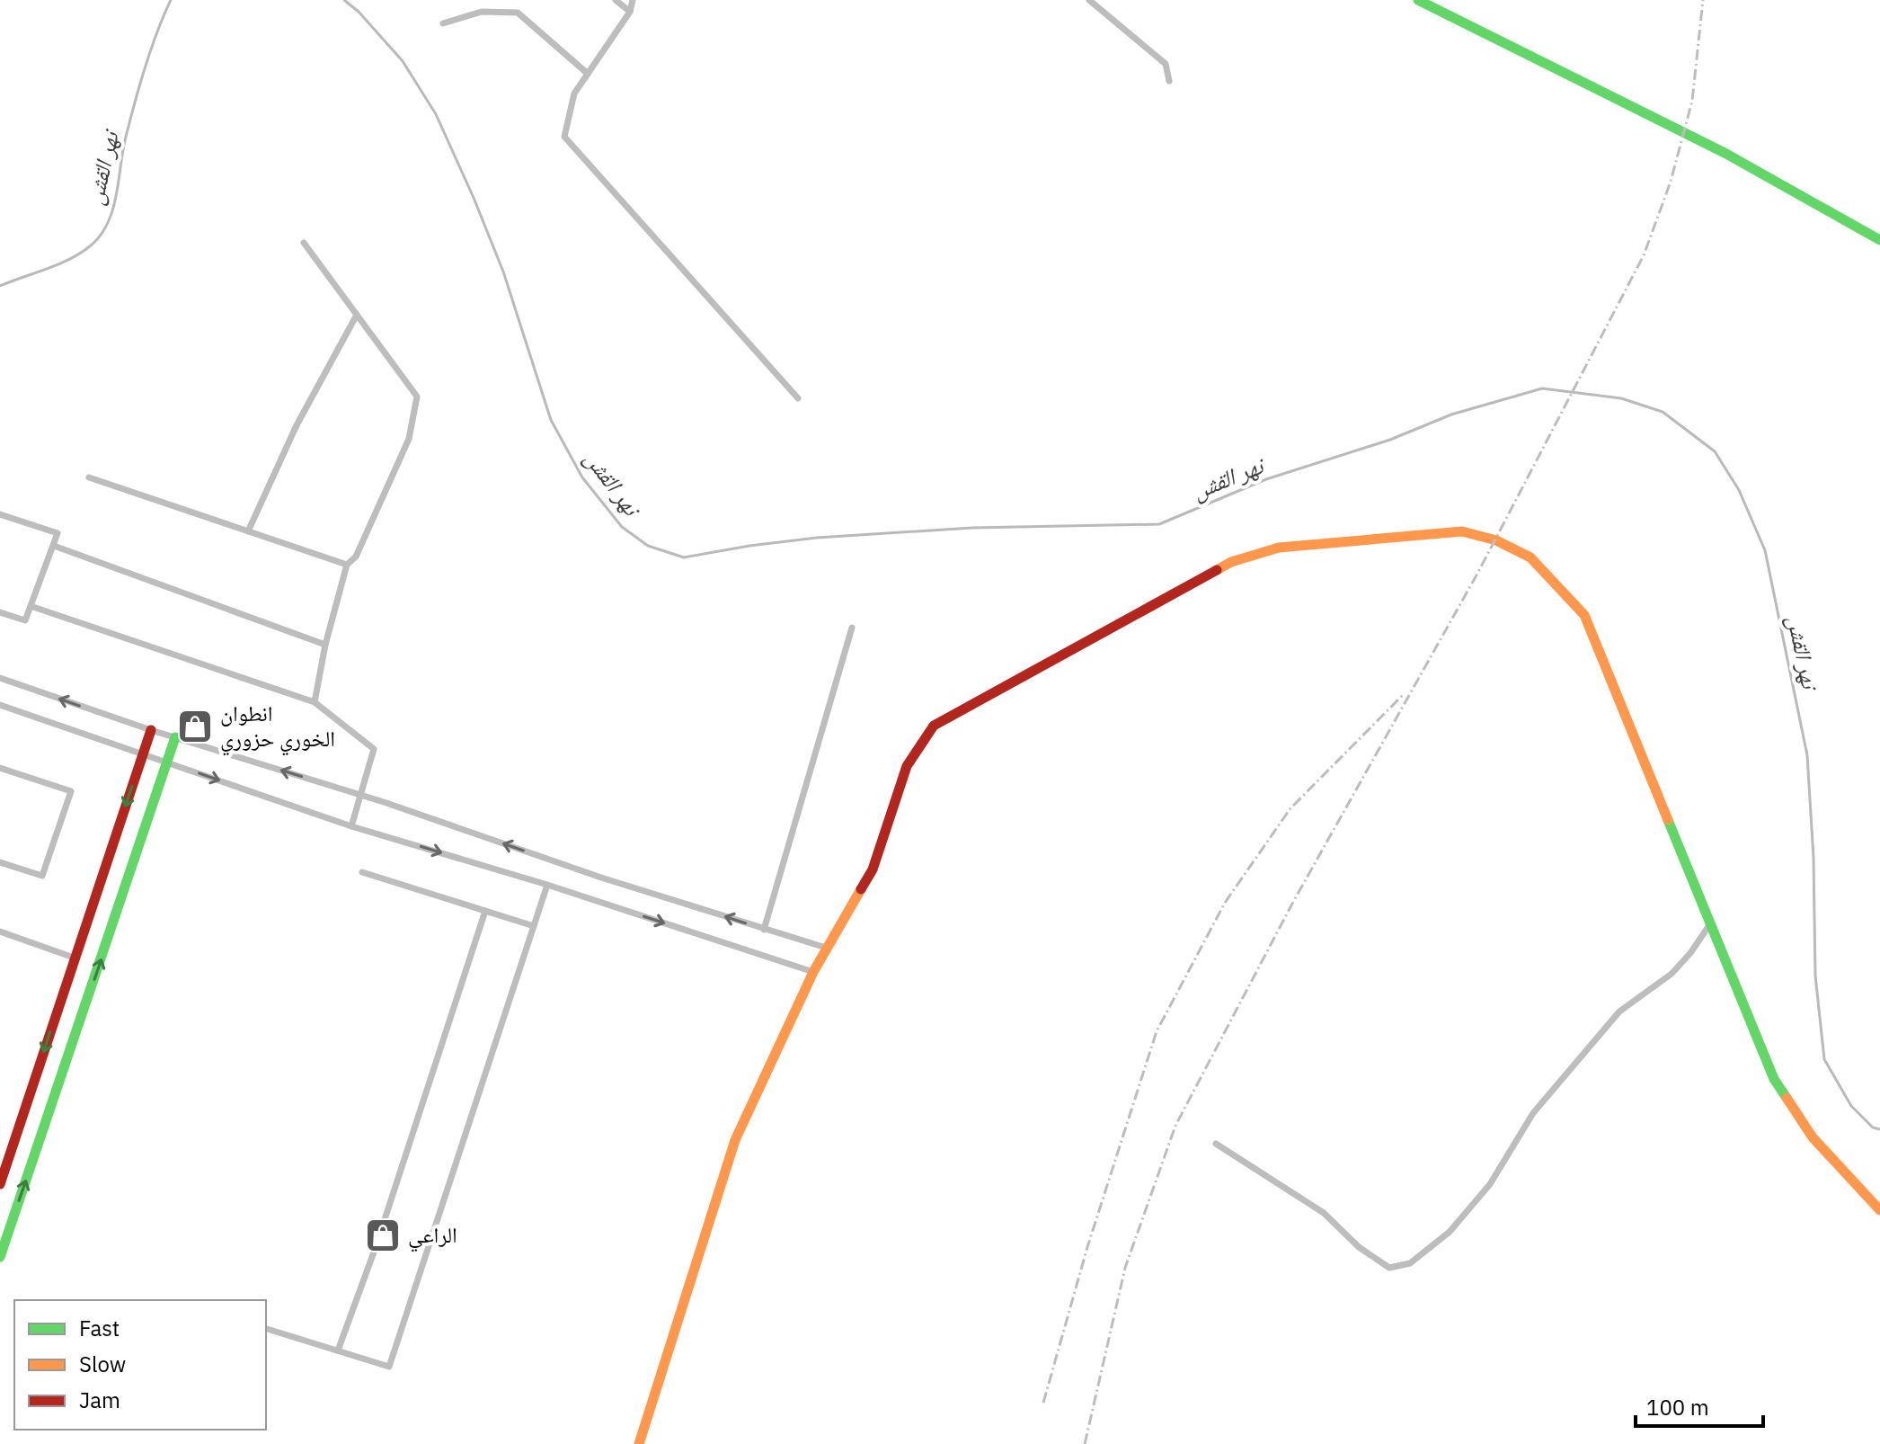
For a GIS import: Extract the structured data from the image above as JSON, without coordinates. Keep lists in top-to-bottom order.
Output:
{
  "water": ["نهر القش"],
  "places": {
    "shop": ["انطوان الخوري حزوري", "الراعي"]
  },
  "legend": ["Fast", "Slow", "Jam"],
  "scale_bar": "100 m"
}
